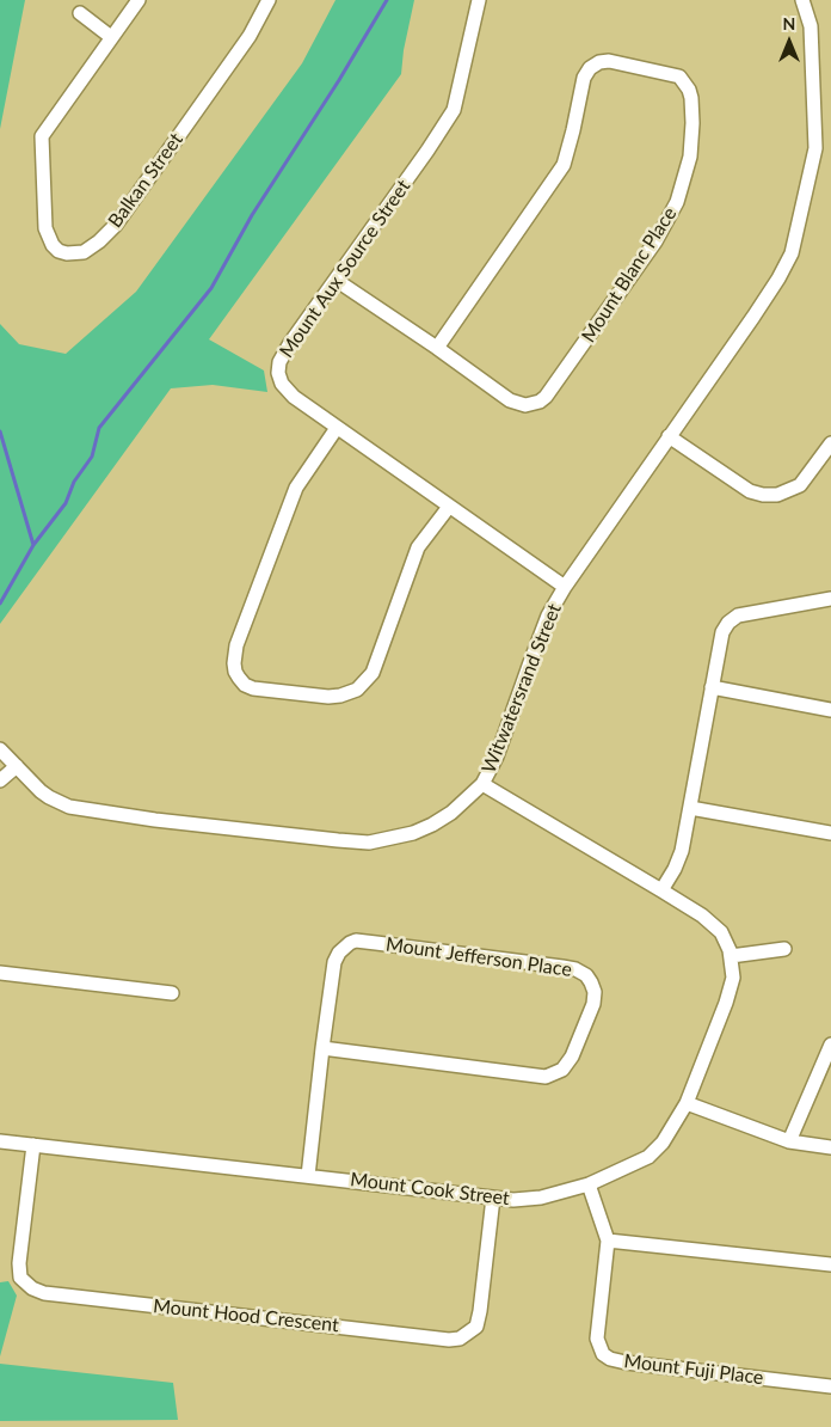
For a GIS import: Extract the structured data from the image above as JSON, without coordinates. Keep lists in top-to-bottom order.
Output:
{
  "streets": {
    "street": [
      "Balkan Street",
      "Mount Aux Source Street",
      "Mount Blanc Place",
      "Witwatersrand Street",
      "Mount Jefferson Place",
      "Mount Cook Street",
      "Mount Hood Crescent",
      "Mount Fuji Place"
    ]
  },
  "crossings": [
    ["Mount Aux Source Street", "Mount Blanc Place"],
    ["Mount Aux Source Street", "Witwatersrand Street"],
    ["Witwatersrand Street", "Mount Cook Street"],
    ["Mount Jefferson Place", "Mount Cook Street"],
    ["Mount Cook Street", "Mount Hood Crescent"],
    ["Mount Cook Street", "Mount Fuji Place"]
  ],
  "north": "top"
}
